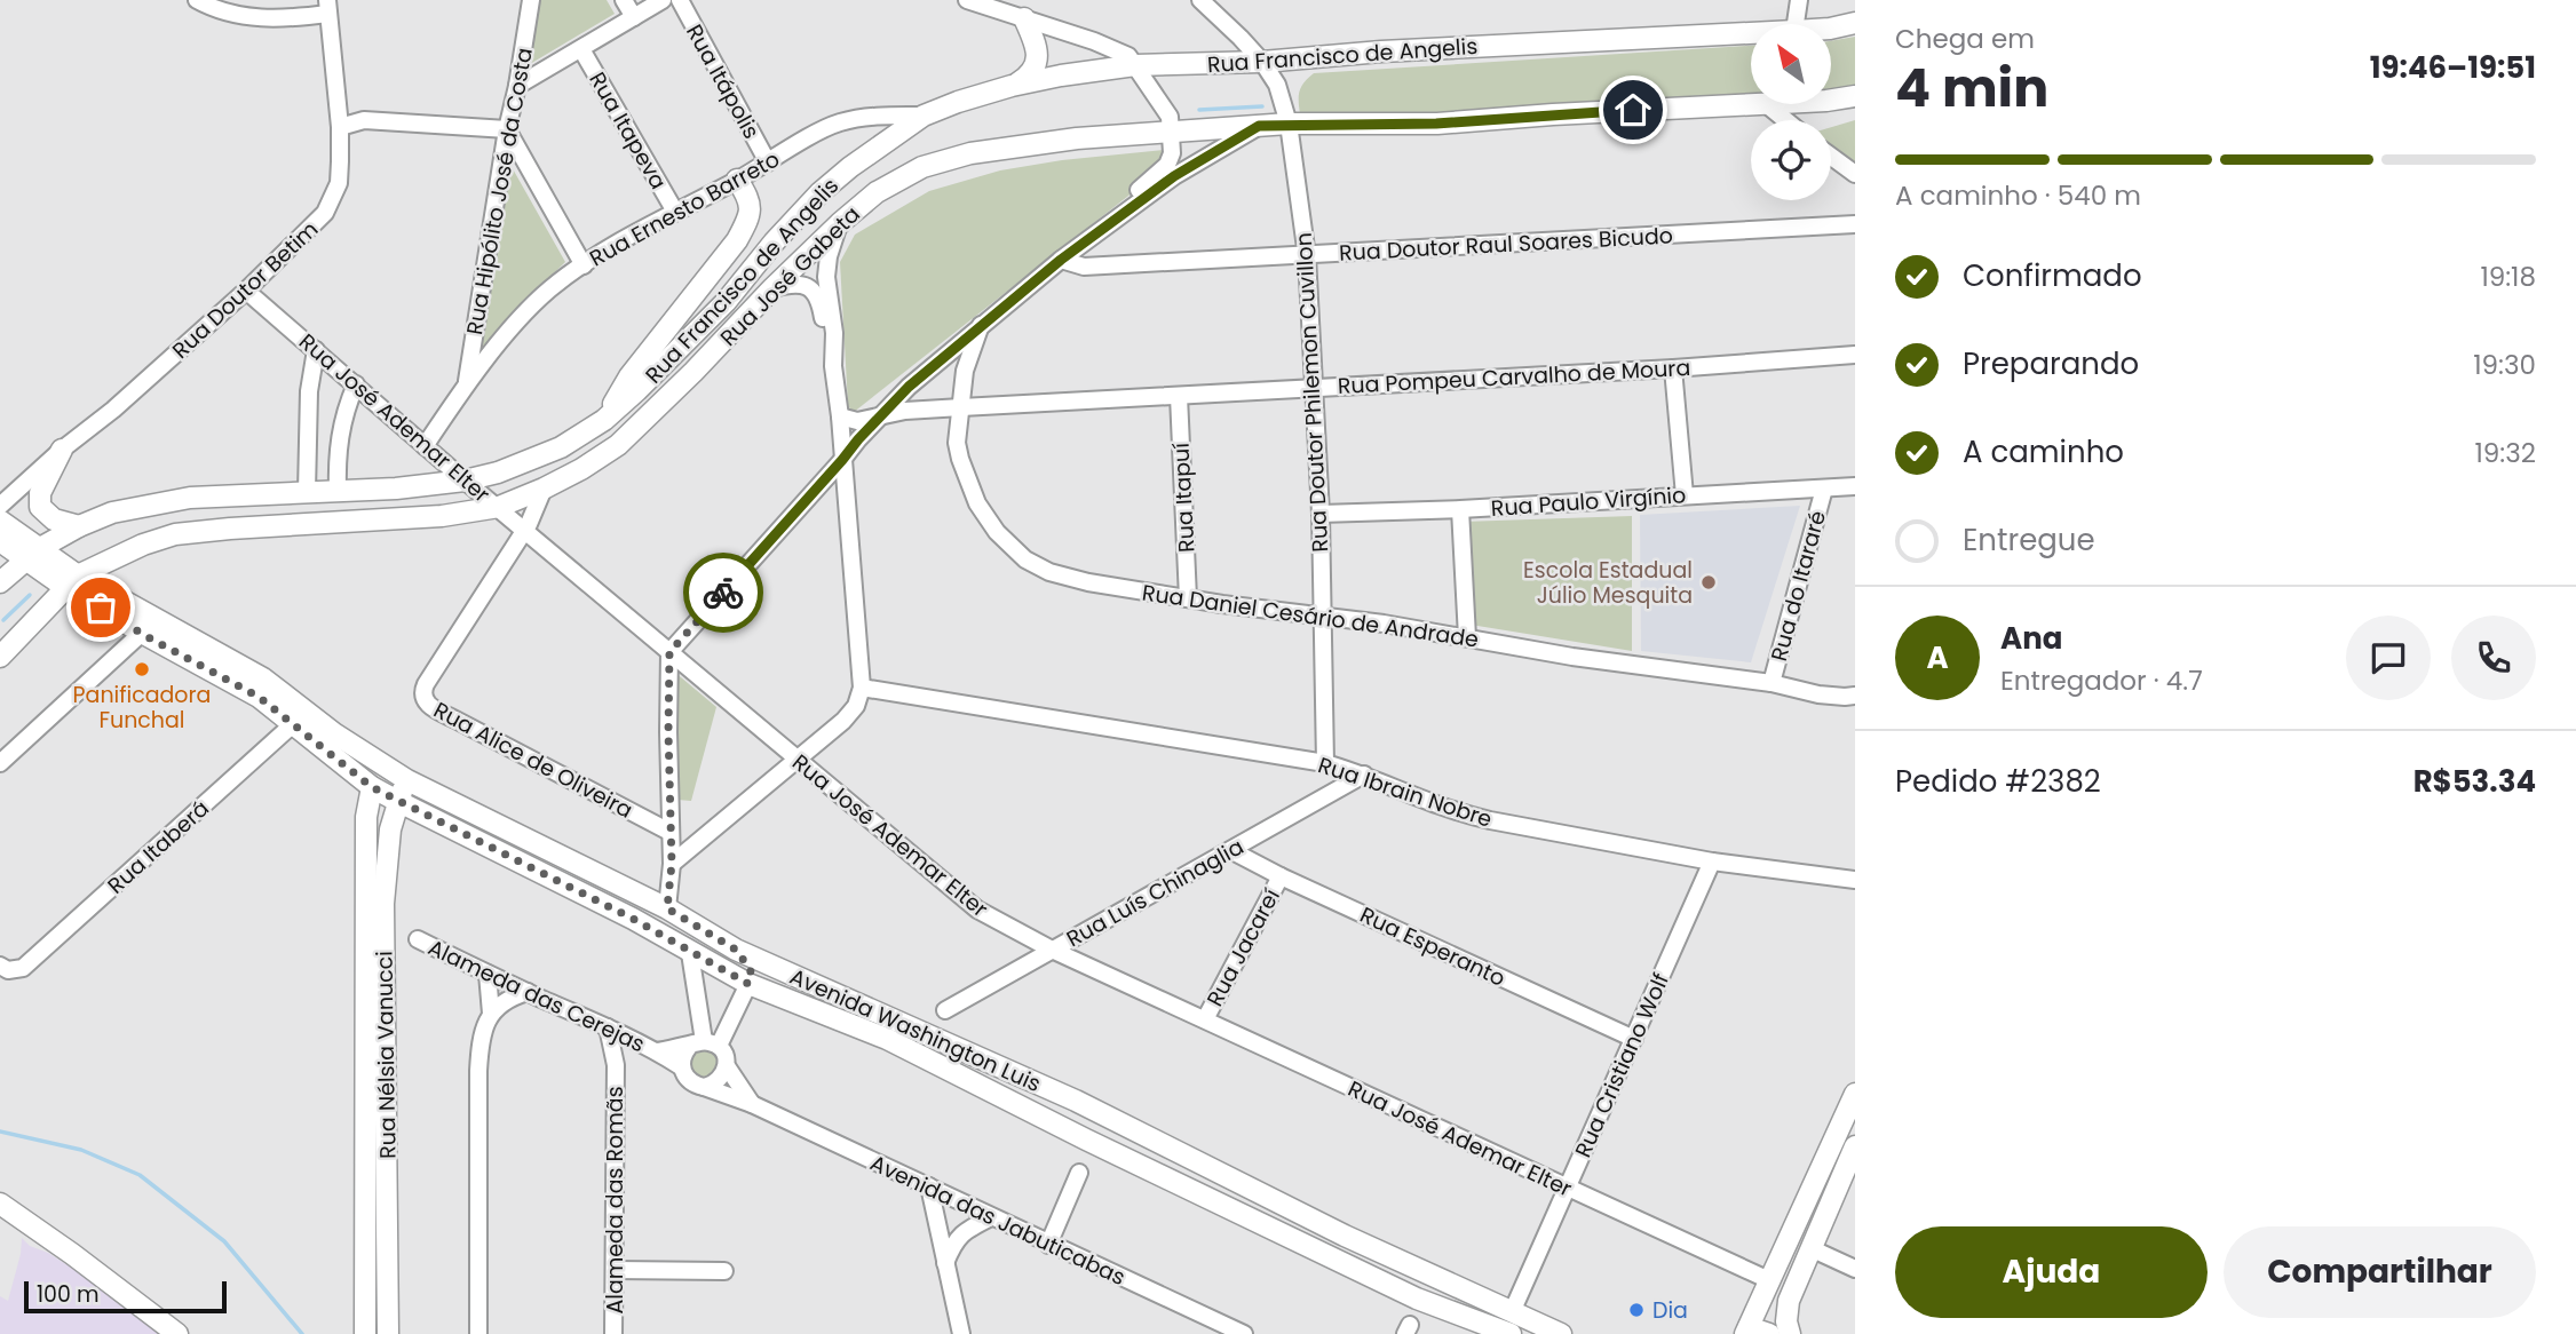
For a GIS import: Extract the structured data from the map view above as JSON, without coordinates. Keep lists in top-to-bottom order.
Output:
{
  "streets": {
    "main road": [
      "Rua Francisco de Angelis",
      "Rua José Gabeta",
      "Avenida Washington Luis",
      "Rua Nélsia Vanucci"
    ],
    "street": [
      "Rua Itápolis",
      "Rua Itapeva",
      "Rua Hipólito José da Costa",
      "Rua Ernesto Barreto",
      "Rua Doutor Raul Soares Bicudo",
      "Rua Doutor Betim",
      "Rua Pompeu Carvalho de Moura",
      "Rua Doutor Philemon Cuvillon",
      "Rua José Ademar Elter",
      "Rua Itapuí",
      "Rua Paulo Virgínio",
      "Rua do Itararé",
      "Rua Daniel Cesário de Andrade",
      "Rua Alice de Oliveira",
      "Rua Ibrain Nobre",
      "Rua Itaberá",
      "Rua Luís Chinaglia",
      "Rua Esperanto",
      "Rua Jacareí",
      "Alameda das Cerejas",
      "Rua Cristiano Wolf",
      "Alameda das Romãs",
      "Avenida das Jabuticabas"
    ]
  },
  "crossings": [
    ["Rua Francisco de Angelis", "Rua Ernesto Barreto"],
    ["Rua Francisco de Angelis", "Rua Doutor Philemon Cuvillon"],
    ["Rua Francisco de Angelis", "Rua José Ademar Elter"],
    ["Rua Francisco de Angelis", "Avenida Washington Luis"],
    ["Rua Itápolis", "Rua Ernesto Barreto"],
    ["Rua Itapeva", "Rua Ernesto Barreto"],
    ["Rua Hipólito José da Costa", "Rua Ernesto Barreto"],
    ["Rua Ernesto Barreto", "Rua José Ademar Elter"],
    ["Rua Doutor Raul Soares Bicudo", "Rua Doutor Philemon Cuvillon"],
    ["Rua José Gabeta", "Rua Doutor Philemon Cuvillon"],
    ["Rua José Gabeta", "Rua José Ademar Elter"],
    ["Rua José Gabeta", "Avenida Washington Luis"],
    ["Rua Doutor Betim", "Rua José Ademar Elter"],
    ["Rua Pompeu Carvalho de Moura", "Rua Doutor Philemon Cuvillon"],
    ["Rua Pompeu Carvalho de Moura", "Rua Itapuí"],
    ["Rua Pompeu Carvalho de Moura", "Rua Daniel Cesário de Andrade"],
    ["Rua Doutor Philemon Cuvillon", "Rua Paulo Virgínio"],
    ["Rua Doutor Philemon Cuvillon", "Rua Daniel Cesário de Andrade"],
    ["Rua Doutor Philemon Cuvillon", "Rua Ibrain Nobre"],
    ["Rua José Ademar Elter", "Rua Alice de Oliveira"],
    ["Rua José Ademar Elter", "Rua Luís Chinaglia"],
    ["Rua José Ademar Elter", "Rua Jacareí"],
    ["Rua José Ademar Elter", "Rua Cristiano Wolf"],
    ["Rua Itapuí", "Rua Daniel Cesário de Andrade"],
    ["Rua Paulo Virgínio", "Rua do Itararé"],
    ["Rua do Itararé", "Rua Daniel Cesário de Andrade"],
    ["Rua Ibrain Nobre", "Rua Luís Chinaglia"],
    ["Rua Ibrain Nobre", "Rua Cristiano Wolf"],
    ["Rua Itaberá", "Avenida Washington Luis"],
    ["Rua Luís Chinaglia", "Rua Esperanto"],
    ["Rua Esperanto", "Rua Jacareí"],
    ["Rua Esperanto", "Rua Cristiano Wolf"],
    ["Alameda das Cerejas", "Alameda das Romãs"],
    ["Alameda das Cerejas", "Avenida das Jabuticabas"],
    ["Avenida Washington Luis", "Rua Nélsia Vanucci"],
    ["Avenida Washington Luis", "Rua Cristiano Wolf"]
  ],
  "places": ["Escola Estadual Júlio Mesquita", "Panificadora Funchal", "Dia"],
  "scale_bar": "100 m",
  "north": "top left",
  "page": {
    "heading": ["4 min", "Chega em", "19:46–19:51"],
    "panel": [
      "Ana",
      "Entregador · 4.7",
      "Pedido #2382",
      "R$53.34"
    ],
    "bar": "A caminho · 540 m",
    "list": [
      ["Confirmado", "19:18"],
      ["Preparando", "19:30"],
      ["A caminho", "19:32"],
      "Entregue"
    ],
    "round": "A",
    "buttons": ["Ajuda", "Compartilhar"],
    "scale": "100 m"
  }
}
